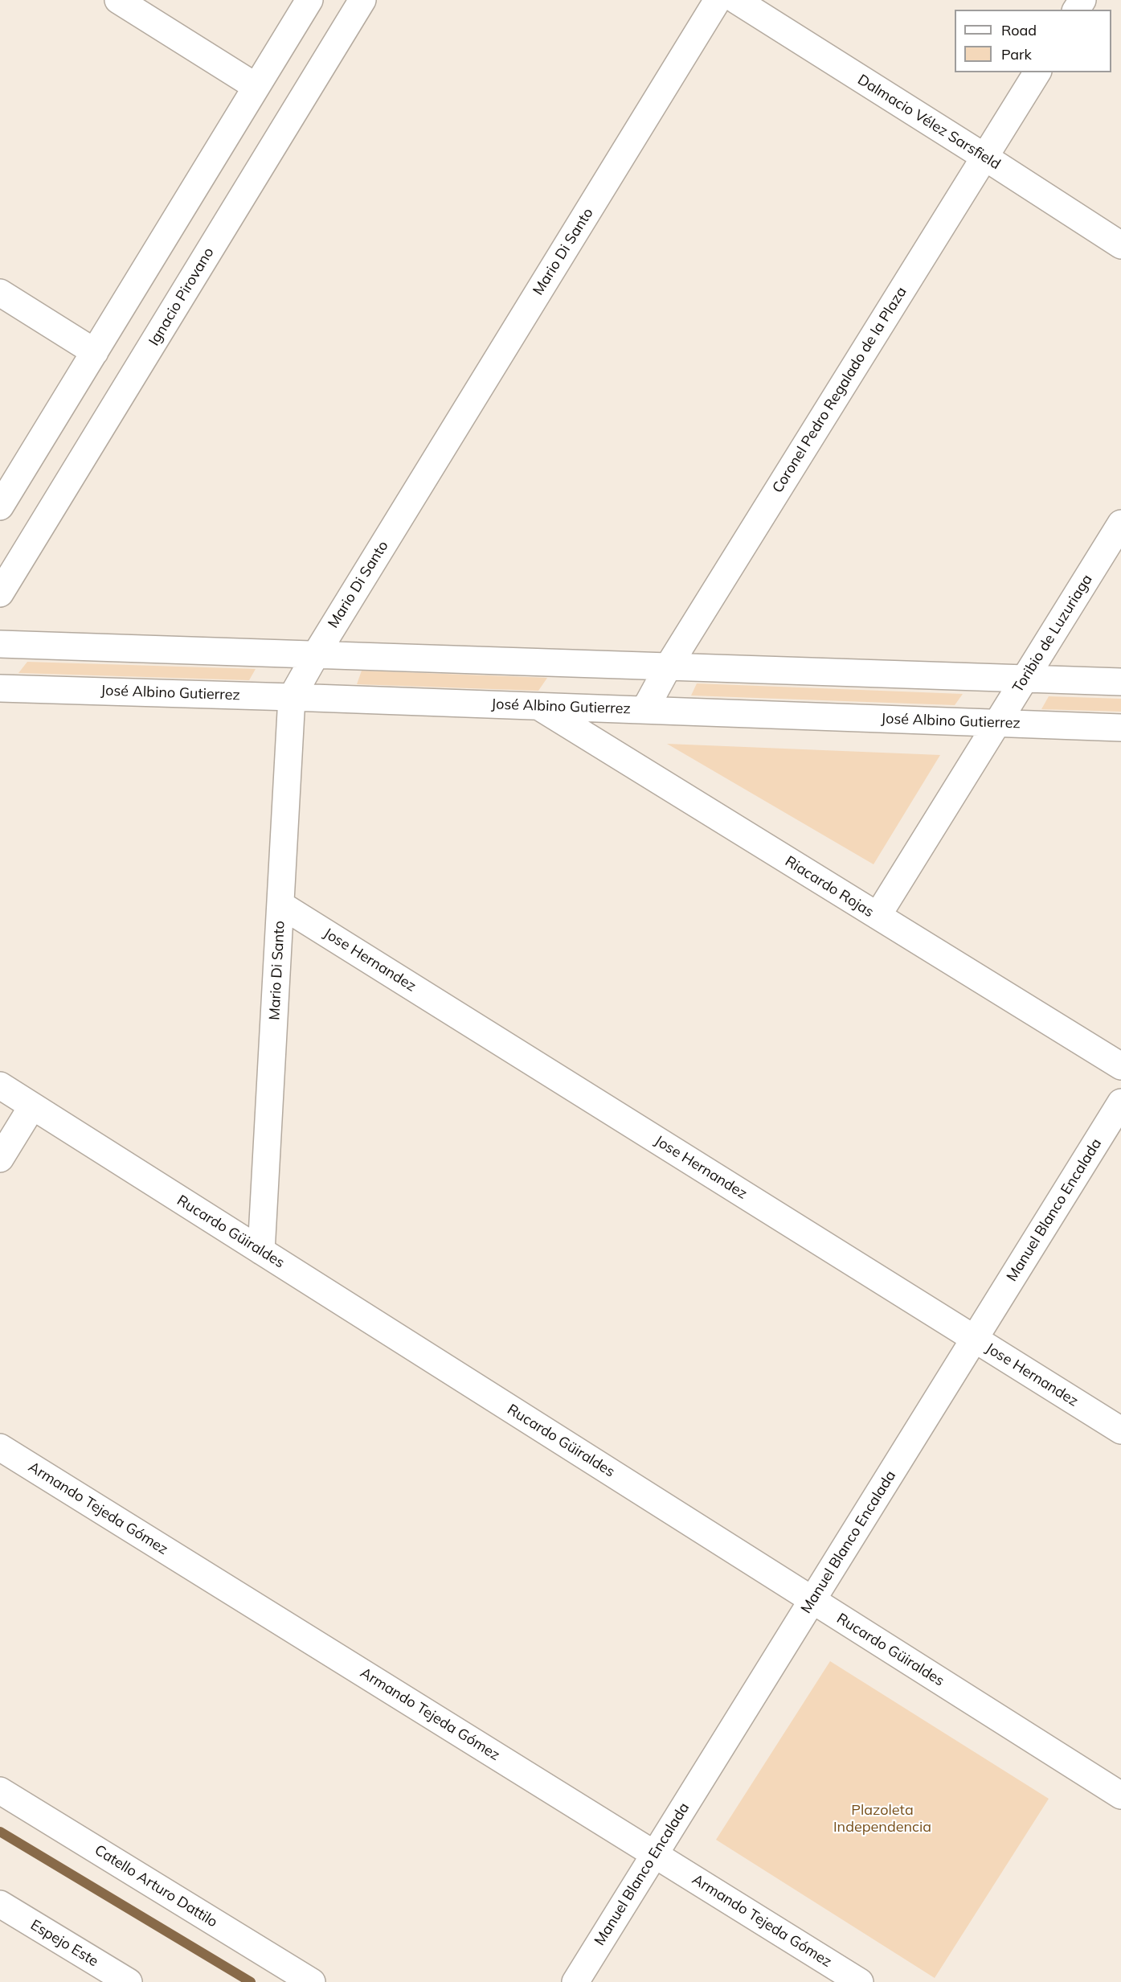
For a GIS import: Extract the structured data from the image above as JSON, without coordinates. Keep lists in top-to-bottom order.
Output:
{
  "streets": {
    "street": [
      "Dalmacio Vélez Sarsfield",
      "Mario Di Santo",
      "Ignacio Pirovano",
      "Coronel Pedro Regalado de la Plaza",
      "Toribio de Luzuriaga",
      "José Albino Gutierrez",
      "Riacardo Rojas",
      "Jose Hernandez",
      "Manuel Blanco Encalada",
      "Rucardo Güiraldes",
      "Armando Tejeda Gómez",
      "Catello Arturo Dattilo",
      "Espejo Este"
    ]
  },
  "crossings": [
    ["Dalmacio Vélez Sarsfield", "Coronel Pedro Regalado de la Plaza"],
    ["Mario Di Santo", "José Albino Gutierrez"],
    ["Mario Di Santo", "Jose Hernandez"],
    ["Mario Di Santo", "Rucardo Güiraldes"],
    ["Coronel Pedro Regalado de la Plaza", "José Albino Gutierrez"],
    ["Toribio de Luzuriaga", "José Albino Gutierrez"],
    ["Toribio de Luzuriaga", "Riacardo Rojas"],
    ["José Albino Gutierrez", "Riacardo Rojas"],
    ["Jose Hernandez", "Manuel Blanco Encalada"],
    ["Manuel Blanco Encalada", "Rucardo Güiraldes"],
    ["Manuel Blanco Encalada", "Armando Tejeda Gómez"]
  ],
  "parks": ["Plazoleta Independencia"],
  "legend": ["Road", "Park"]
}
